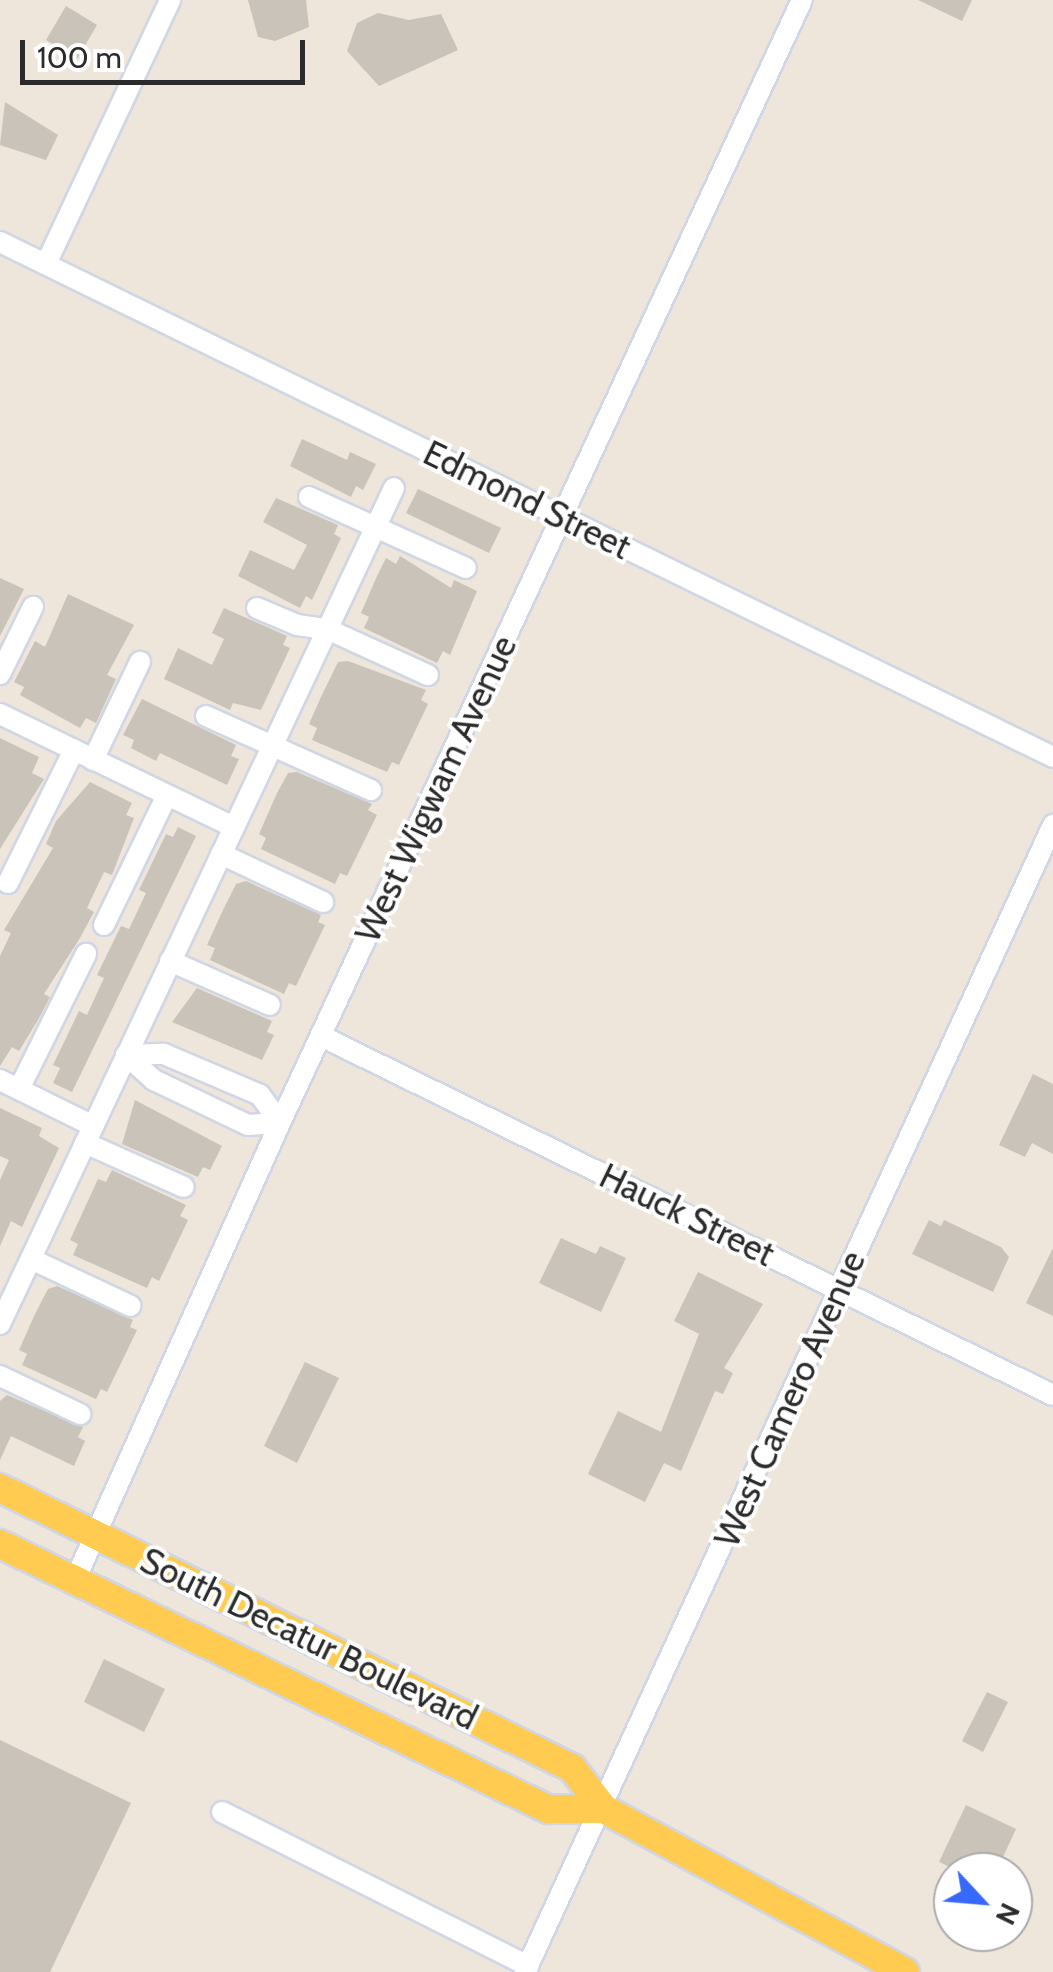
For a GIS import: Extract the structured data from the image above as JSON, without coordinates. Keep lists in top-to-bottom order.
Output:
{
  "streets": {
    "main road": ["South Decatur Boulevard"],
    "street": [
      "Edmond Street",
      "West Wigwam Avenue",
      "Hauck Street",
      "West Camero Avenue"
    ]
  },
  "crossings": [
    ["Edmond Street", "West Wigwam Avenue"],
    ["West Wigwam Avenue", "Hauck Street"],
    ["West Wigwam Avenue", "South Decatur Boulevard"],
    ["Hauck Street", "West Camero Avenue"],
    ["West Camero Avenue", "South Decatur Boulevard"]
  ],
  "scale_bar": "100 m",
  "north": "bottom right"
}
